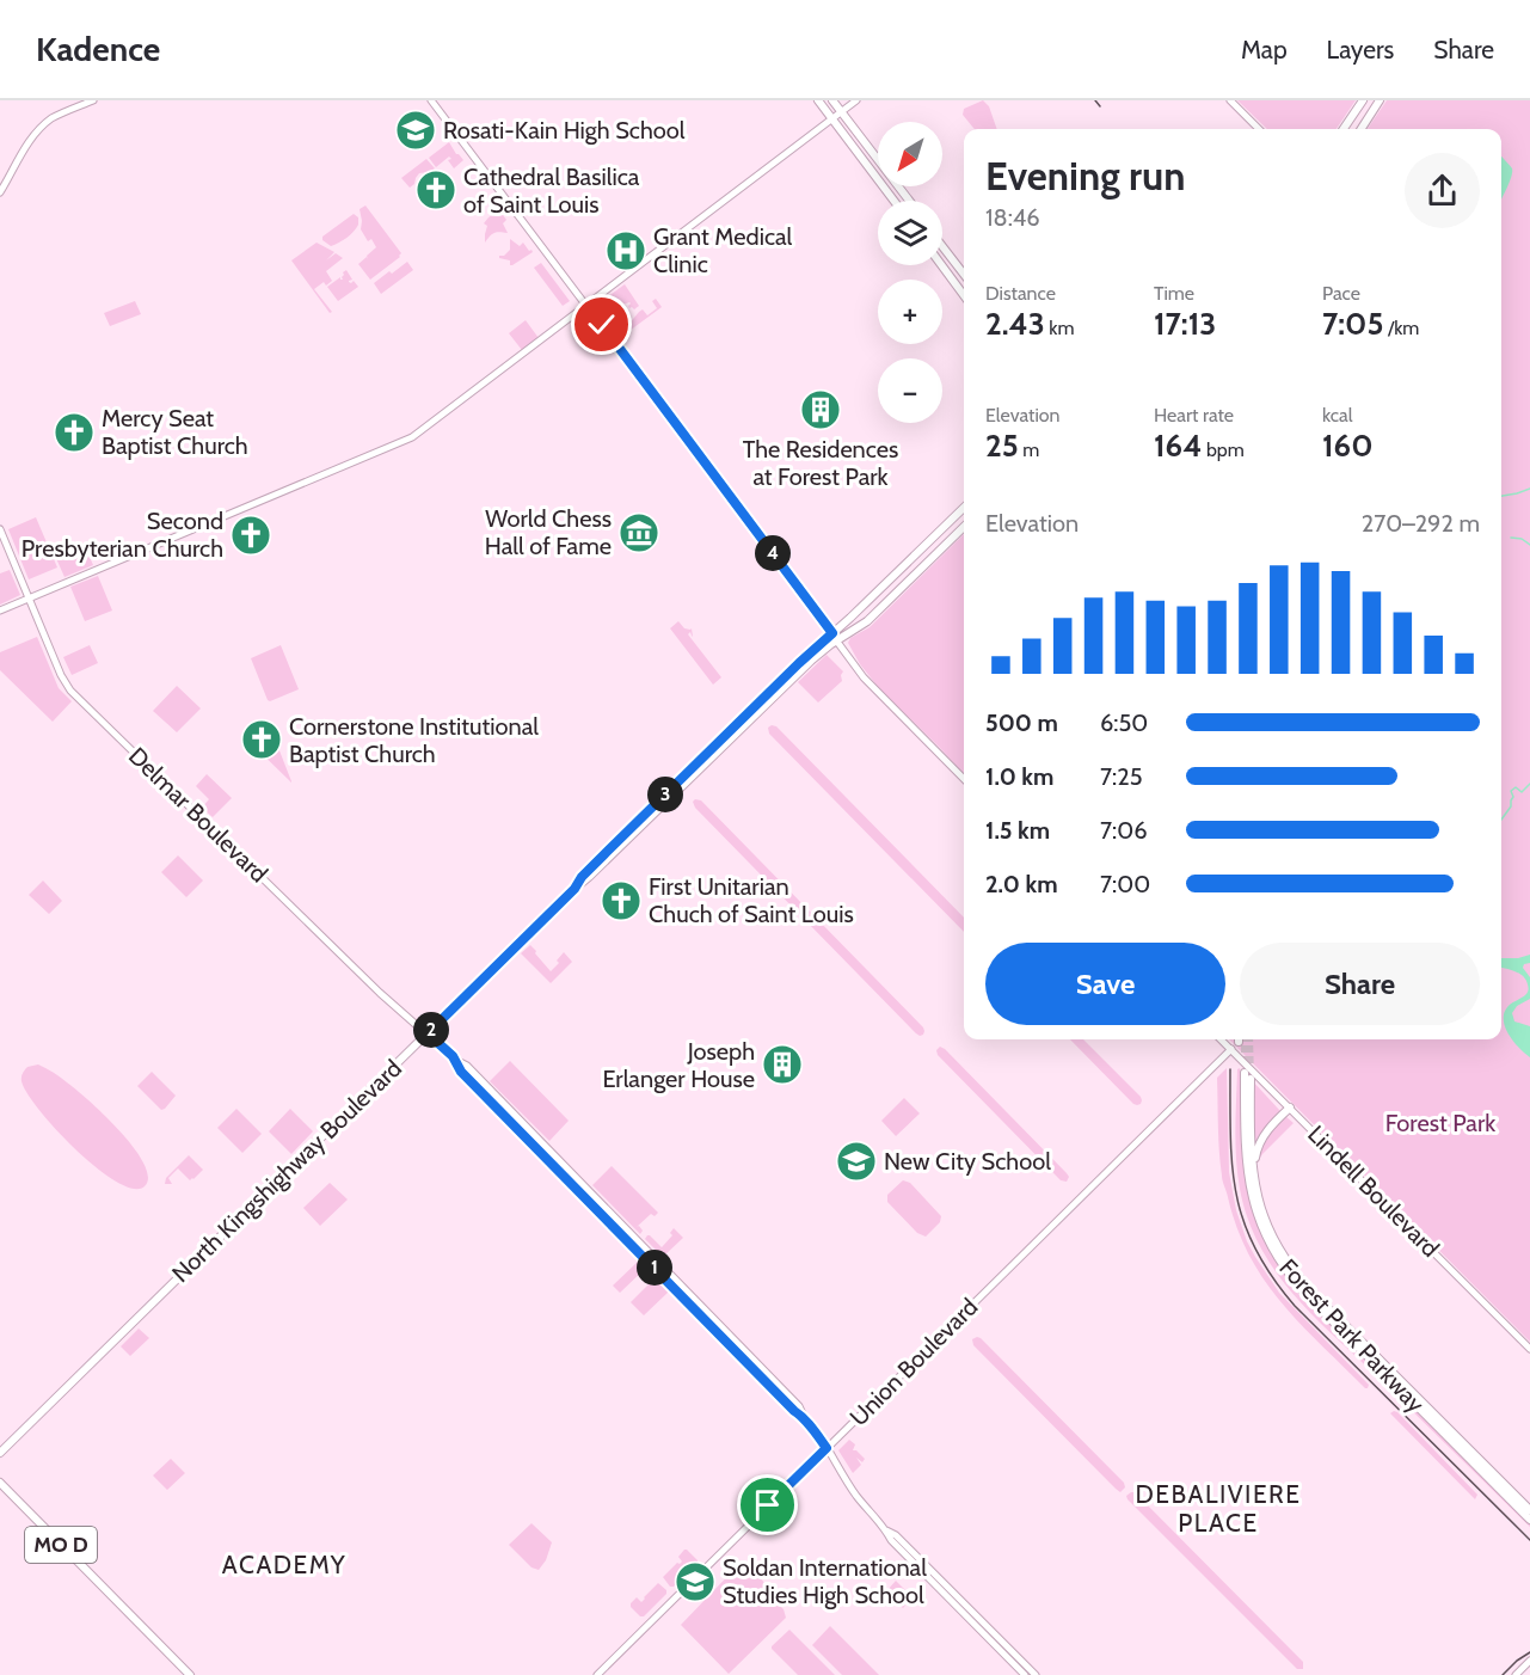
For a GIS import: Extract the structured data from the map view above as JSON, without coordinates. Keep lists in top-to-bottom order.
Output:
{
  "streets": {
    "main road": [
      "Delmar Boulevard",
      "North Kingshighway Boulevard",
      "Lindell Boulevard",
      "Forest Park Parkway",
      "Union Boulevard",
      "MO D"
    ]
  },
  "crossings": [
    ["Delmar Boulevard", "North Kingshighway Boulevard"],
    ["Delmar Boulevard", "Union Boulevard"],
    ["Lindell Boulevard", "Union Boulevard"]
  ],
  "districts": ["DEBALIVIERE PLACE", "ACADEMY"],
  "parks": ["Forest Park"],
  "places": {
    "school or university": ["Rosati-Kain High School", "New City School", "Soldan International Studies High School"],
    "church": [
      "Cathedral Basilica of Saint Louis",
      "Mercy Seat Baptist Church",
      "Second Presbyterian Church",
      "Cornerstone Institutional Baptist Church",
      "First Unitarian Chuch of Saint Louis"
    ],
    "hospital": ["Grant Medical Clinic"],
    "building": ["The Residences at Forest Park", "Joseph Erlanger House"],
    "museum": ["World Chess Hall of Fame"]
  },
  "north": "bottom left",
  "page": {
    "header": "Kadence",
    "nav": ["Map", "Layers", "Share"],
    "map_buttons": ["+", "−"],
    "heading": ["Evening run", "18:46"],
    "stats": [
      ["Distance", "2.43 km"],
      ["Time", "17:13"],
      ["Pace", "7:05 /km"],
      ["Elevation", "25 m"],
      ["Heart rate", "164 bpm"],
      ["kcal", "160"]
    ],
    "chart": ["Elevation", "270–292 m"],
    "pins": [
      "4",
      "3",
      "2",
      "1"
    ],
    "list": [
      {
        "name": "500 m",
        "note": "6:50"
      },
      {
        "name": "1.0 km",
        "note": "7:25"
      },
      {
        "name": "1.5 km",
        "note": "7:06"
      },
      {
        "name": "2.0 km",
        "note": "7:00"
      }
    ],
    "buttons": ["Save", "Share"]
  }
}
